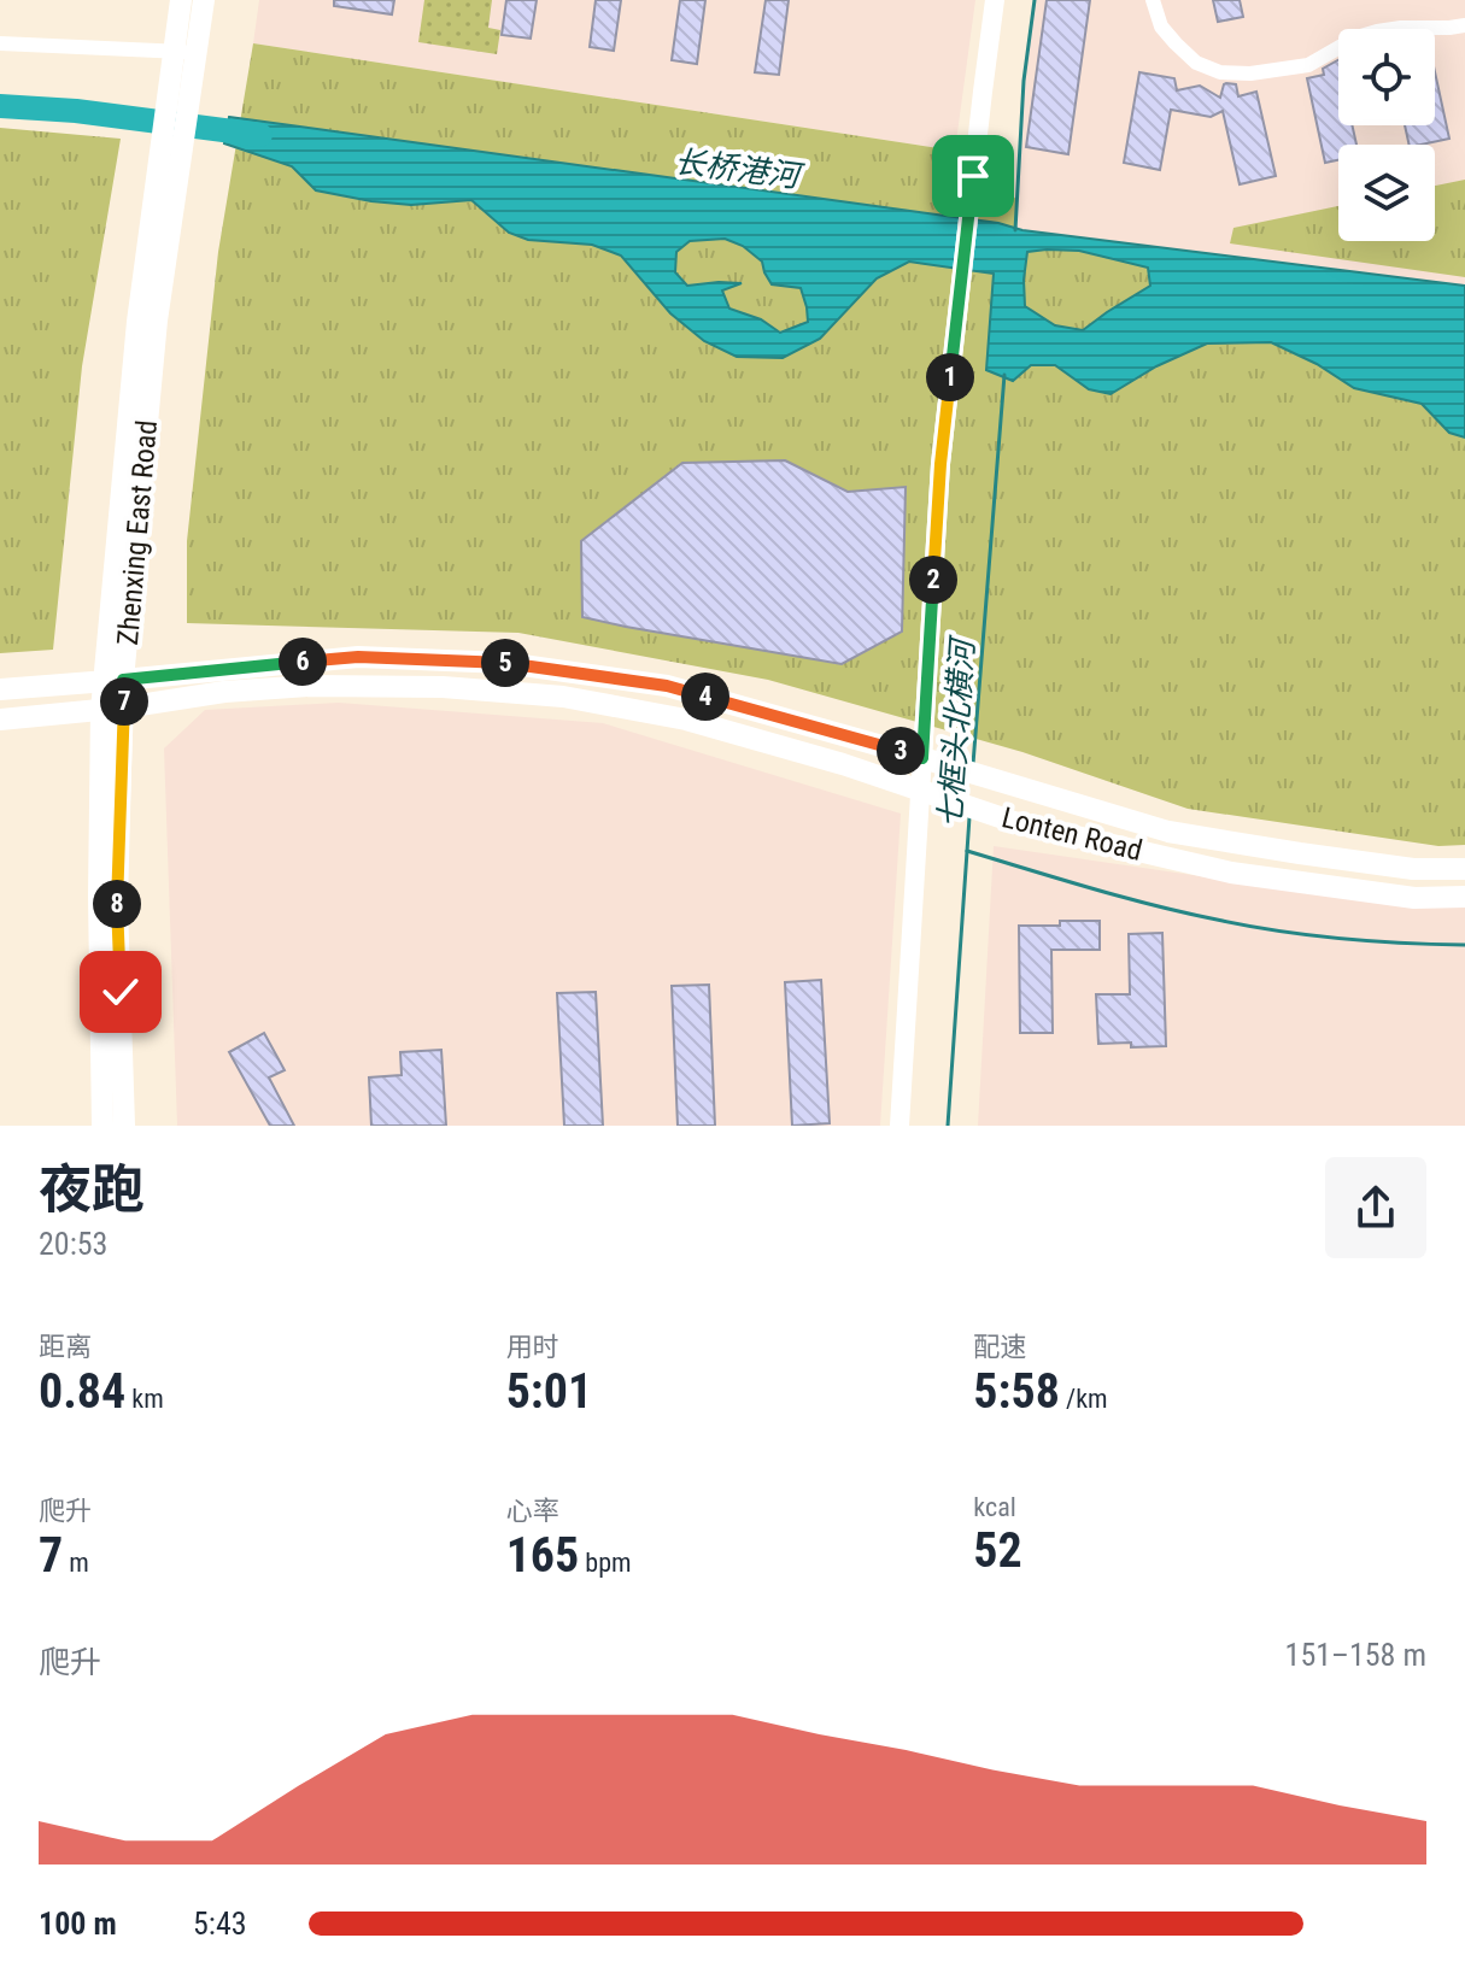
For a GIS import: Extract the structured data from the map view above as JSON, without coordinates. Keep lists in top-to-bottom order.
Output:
{
  "streets": {
    "main road": ["Zhenxing East Road", "Lonten Road"]
  },
  "crossings": [
    ["Zhenxing East Road", "Lonten Road"]
  ],
  "water": ["长桥港河", "七框头北横河"],
  "page": {
    "pins": [
      "1",
      "2",
      "6",
      "5",
      "4",
      "7",
      "3",
      "8"
    ],
    "heading": ["夜跑", "20:53"],
    "stats": [
      ["距离", "0.84 km"],
      ["用时", "5:01"],
      ["配速", "5:58 /km"],
      ["爬升", "7 m"],
      ["心率", "165 bpm"],
      ["kcal", "52"]
    ],
    "chart": ["爬升", "151–158 m"],
    "list": [
      {
        "name": "100 m",
        "note": "5:43"
      }
    ]
  }
}
